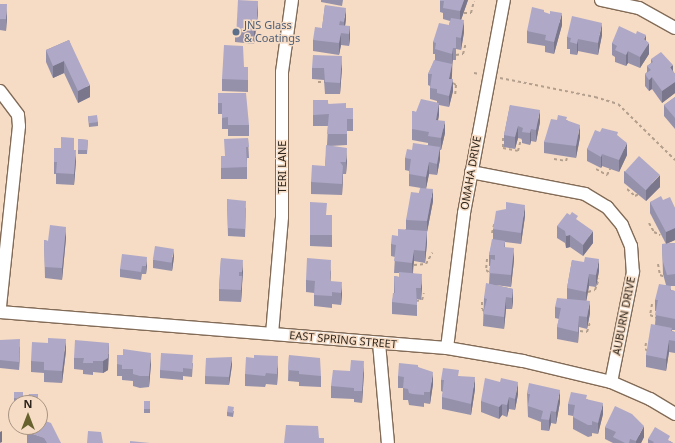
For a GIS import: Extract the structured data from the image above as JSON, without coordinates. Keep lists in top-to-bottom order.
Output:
{
  "streets": {
    "street": [
      "TERI LANE",
      "OMAHA DRIVE",
      "AUBURN DRIVE",
      "EAST SPRING STREET"
    ]
  },
  "crossings": [
    ["TERI LANE", "EAST SPRING STREET"],
    ["OMAHA DRIVE", "AUBURN DRIVE"],
    ["OMAHA DRIVE", "EAST SPRING STREET"],
    ["AUBURN DRIVE", "EAST SPRING STREET"]
  ],
  "places": ["JNS Glass & Coatings"],
  "north": "top"
}
